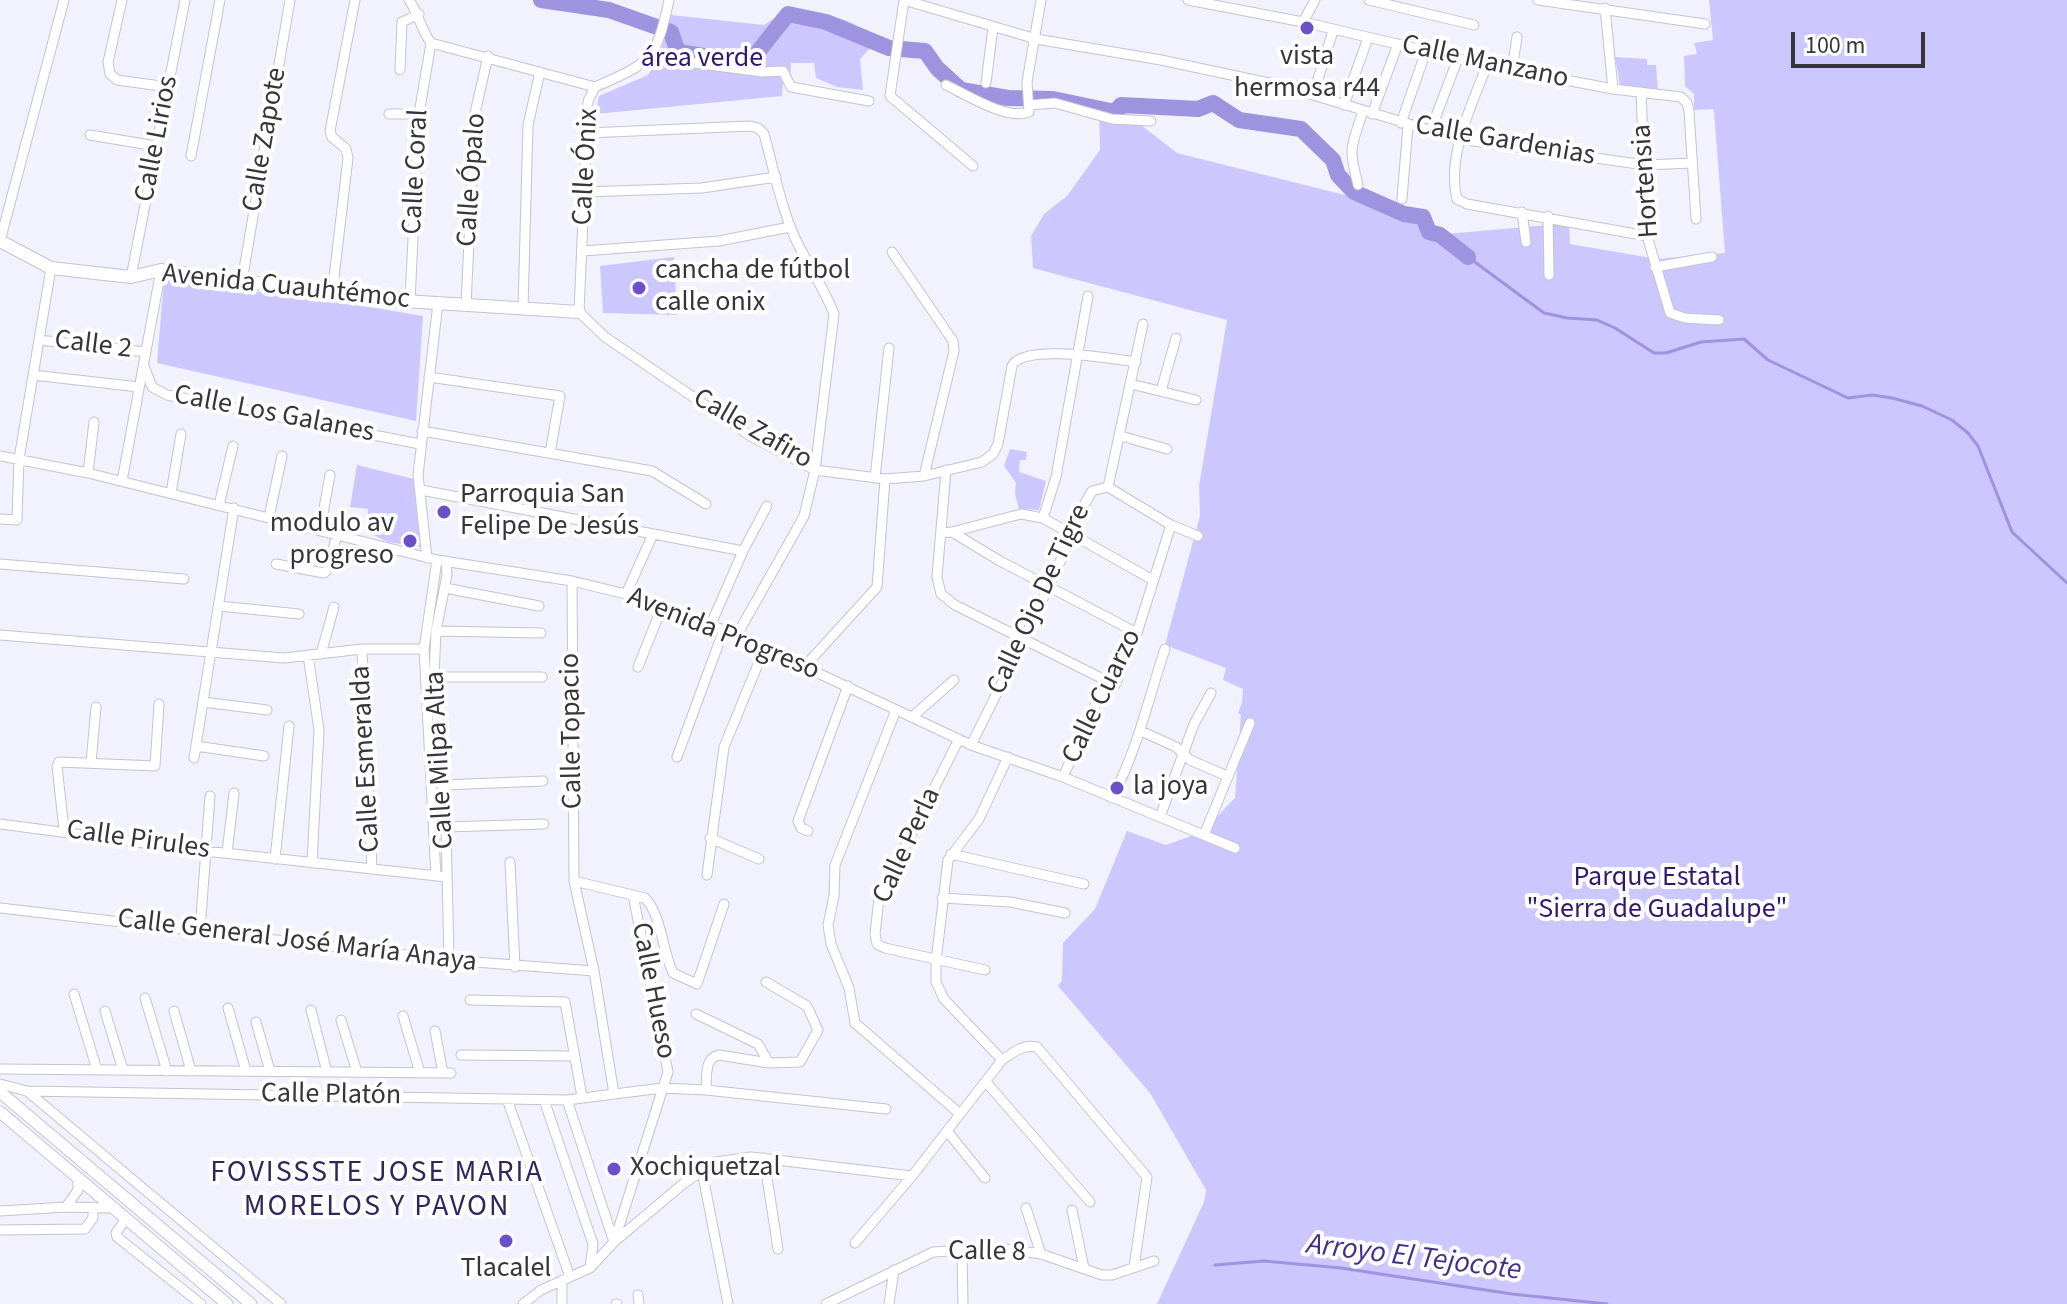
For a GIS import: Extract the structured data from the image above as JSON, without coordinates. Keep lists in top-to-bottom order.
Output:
{
  "streets": {
    "main road": ["Avenida Cuauhtémoc"],
    "street": [
      "Calle Manzano",
      "Calle Lirios",
      "Calle Zapote",
      "Calle Gardenias",
      "Calle Ónix",
      "Calle Coral",
      "Calle Ópalo",
      "Hortensia",
      "Calle 2",
      "Calle Los Galanes",
      "Calle Zafiro",
      "Calle Ojo De Tigre",
      "Avenida Progreso",
      "Calle Cuarzo",
      "Calle Topacio",
      "Calle Esmeralda",
      "Calle Milpa Alta",
      "Calle Pirules",
      "Calle Perla",
      "Calle General José María Anaya",
      "Calle Hueso",
      "Calle Platón",
      "Calle 8"
    ]
  },
  "crossings": [
    ["Calle Manzano", "Calle Gardenias"],
    ["Calle Manzano", "Hortensia"],
    ["Calle Lirios", "Avenida Cuauhtémoc"],
    ["Calle Zapote", "Avenida Cuauhtémoc"],
    ["Calle Gardenias", "Hortensia"],
    ["Calle Ónix", "Avenida Cuauhtémoc"],
    ["Calle Ónix", "Calle Zafiro"],
    ["Calle Coral", "Avenida Cuauhtémoc"],
    ["Calle Ópalo", "Avenida Cuauhtémoc"],
    ["Avenida Cuauhtémoc", "Calle Zafiro"],
    ["Avenida Cuauhtémoc", "Calle Milpa Alta"],
    ["Calle Los Galanes", "Calle Milpa Alta"],
    ["Calle Ojo De Tigre", "Avenida Progreso"],
    ["Avenida Progreso", "Calle Cuarzo"],
    ["Avenida Progreso", "Calle Topacio"],
    ["Avenida Progreso", "Calle Milpa Alta"],
    ["Avenida Progreso", "Calle Perla"],
    ["Calle Topacio", "Calle General José María Anaya"],
    ["Calle Topacio", "Calle Platón"],
    ["Calle Esmeralda", "Calle Pirules"],
    ["Calle Milpa Alta", "Calle Pirules"],
    ["Calle Milpa Alta", "Calle General José María Anaya"],
    ["Calle Hueso", "Calle Platón"]
  ],
  "districts": ["FOVISSSTE JOSE MARIA MORELOS Y PAVON"],
  "water": ["Arroyo El Tejocote"],
  "parks": ["área verde", "Parque Estatal \"Sierra de Guadalupe\""],
  "places": [
    "vista hermosa r44",
    "cancha de fútbol calle onix",
    "Parroquia San Felipe De Jesús",
    "modulo av progreso",
    "la joya",
    "Xochiquetzal",
    "Tlacalel"
  ],
  "scale_bar": "100 m"
}
